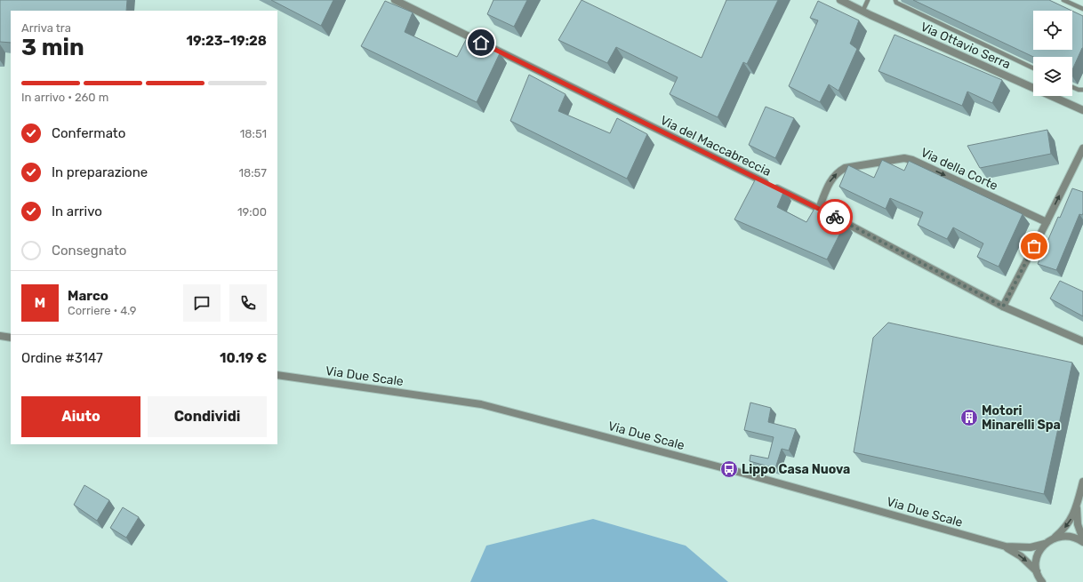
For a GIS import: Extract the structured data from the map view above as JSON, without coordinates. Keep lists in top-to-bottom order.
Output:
{
  "streets": {
    "street": [
      "Via Ottavio Serra",
      "Via del Maccabreccia",
      "Via della Corte",
      "Via Due Scale"
    ]
  },
  "crossings": [
    ["Via del Maccabreccia", "Via della Corte"]
  ],
  "one_way": ["Via della Corte"],
  "places": {
    "building": ["Motori Minarelli Spa"],
    "bus stop": ["Lippo Casa Nuova"]
  },
  "page": {
    "heading": ["3 min", "Arriva tra", "19:23–19:28"],
    "panel": [
      "Marco",
      "Corriere · 4.9",
      "Ordine #3147",
      "10.19 €"
    ],
    "bar": "In arrivo · 260 m",
    "list": [
      ["Confermato", "18:51"],
      ["In preparazione", "18:57"],
      ["In arrivo", "19:00"],
      "Consegnato"
    ],
    "round": "M",
    "buttons": ["Aiuto", "Condividi"]
  }
}
